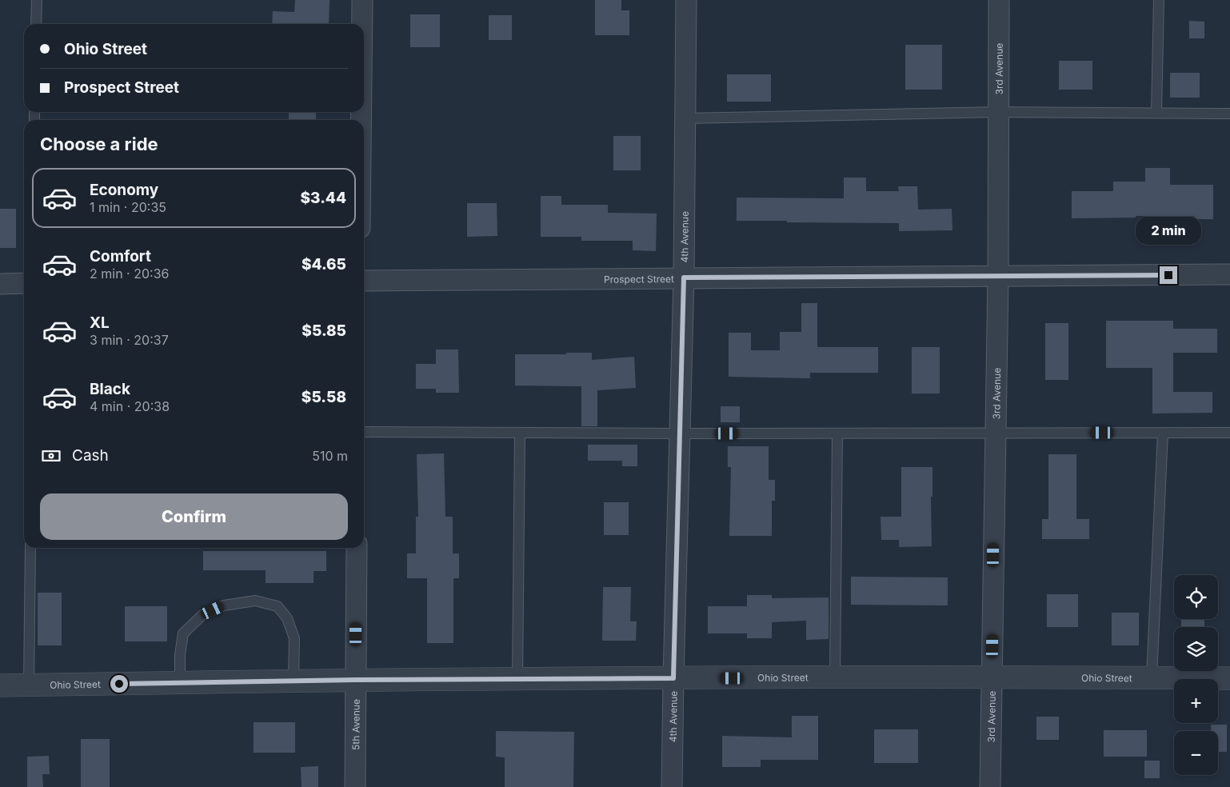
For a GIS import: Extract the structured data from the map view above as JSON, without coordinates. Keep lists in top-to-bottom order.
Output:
{
  "streets": {
    "street": [
      "3rd Avenue",
      "4th Avenue",
      "Prospect Street",
      "Ohio Street",
      "5th Avenue"
    ]
  },
  "crossings": [
    ["3rd Avenue", "Prospect Street"],
    ["3rd Avenue", "Ohio Street"],
    ["4th Avenue", "Prospect Street"],
    ["4th Avenue", "Ohio Street"],
    ["Ohio Street", "5th Avenue"]
  ],
  "page": {
    "banner": ["Ohio Street", "Prospect Street"],
    "heading": "Choose a ride",
    "list": [
      {
        "name": "Economy",
        "note": "1 min · 20:35",
        "value": "$3.44"
      },
      {
        "name": "Comfort",
        "note": "2 min · 20:36",
        "value": "$4.65"
      },
      {
        "name": "XL",
        "note": "3 min · 20:37",
        "value": "$5.85"
      },
      {
        "name": "Black",
        "note": "4 min · 20:38",
        "value": "$5.58"
      }
    ],
    "bubble": "2 min",
    "pay": ["Cash", "510 m"],
    "buttons": "Confirm",
    "map_buttons": ["+", "−"]
  }
}
